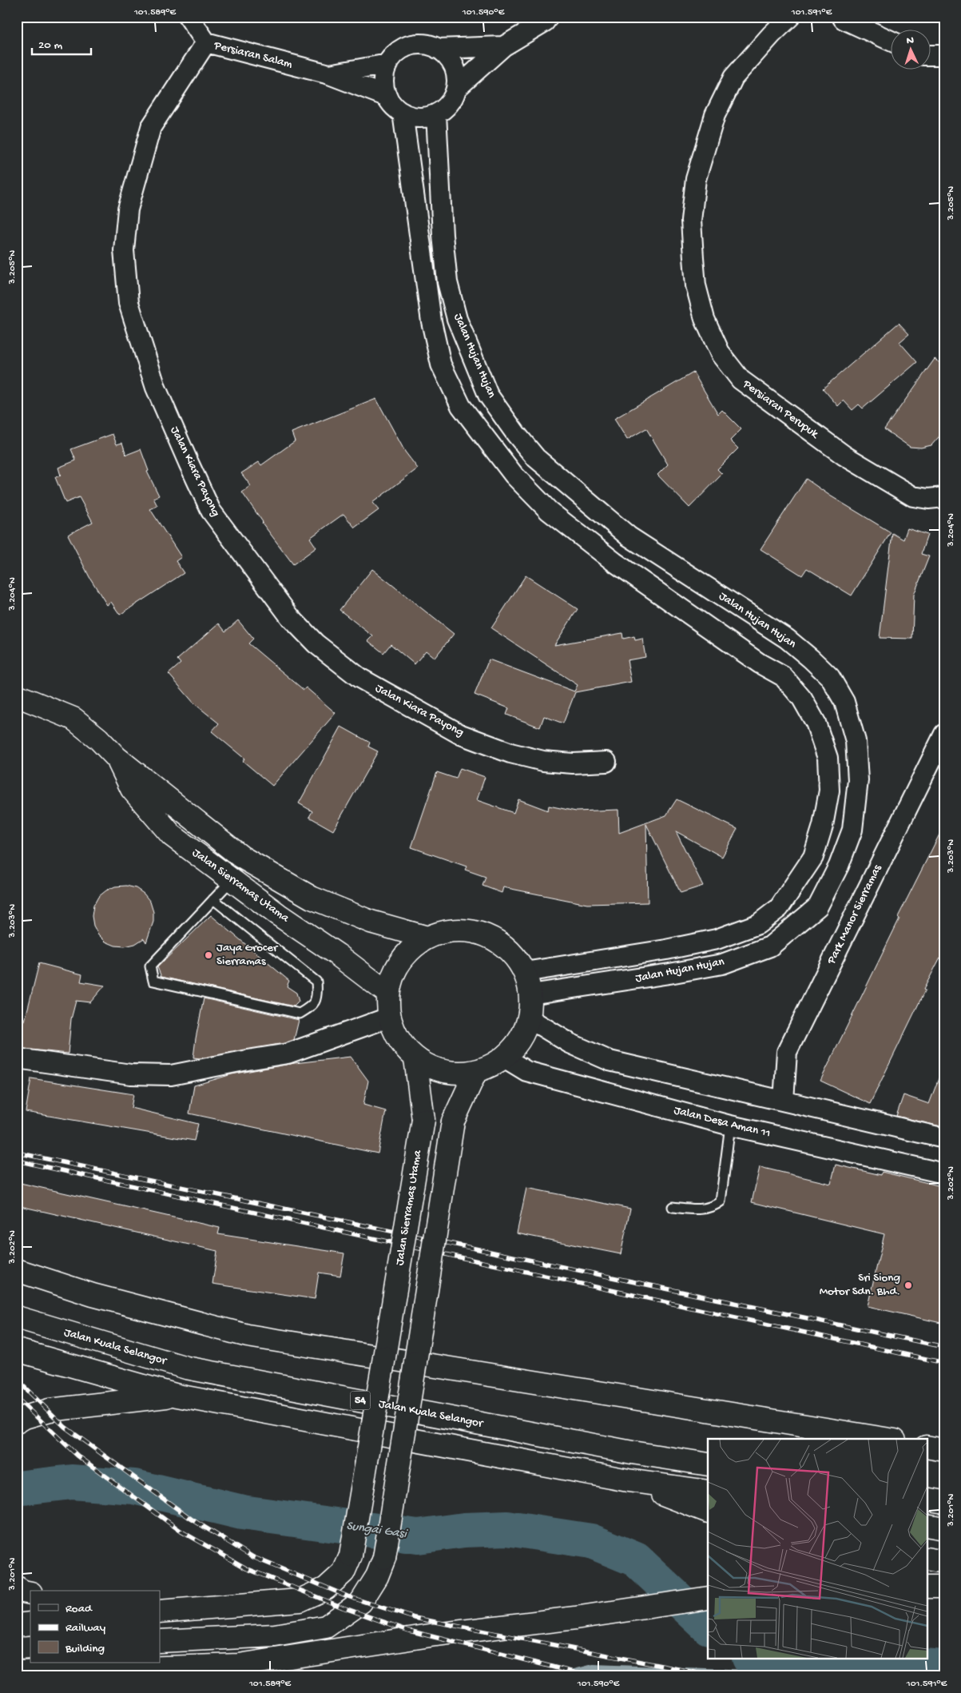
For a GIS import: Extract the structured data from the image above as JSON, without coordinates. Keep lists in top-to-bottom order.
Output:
{
  "streets": {
    "main road": ["Jalan Sierramas Utama", "Jalan Kuala Selangor", "54"],
    "street": [
      "Persiaran Salam",
      "Jalan Hujan Hujan",
      "Persiaran Perupuk",
      "Jalan Kiara Payong",
      "Park Manor Sierramas",
      "Jalan Desa Aman 11"
    ]
  },
  "crossings": [
    ["Persiaran Salam", "Jalan Hujan Hujan"],
    ["Persiaran Salam", "Jalan Kiara Payong"]
  ],
  "water": ["Sungai Gasi"],
  "places": ["Jaya Grocer Sierramas", "Sri Siong Motor Sdn. Bhd."],
  "legend": ["Road", "Railway", "Building"],
  "scale_bar": "20 m",
  "north": "top",
  "coordinates": [
    "101.589°E",
    "101.590°E",
    "101.591°E",
    "3.205°N",
    "3.204°N",
    "3.203°N",
    "3.202°N",
    "3.201°N"
  ]
}
